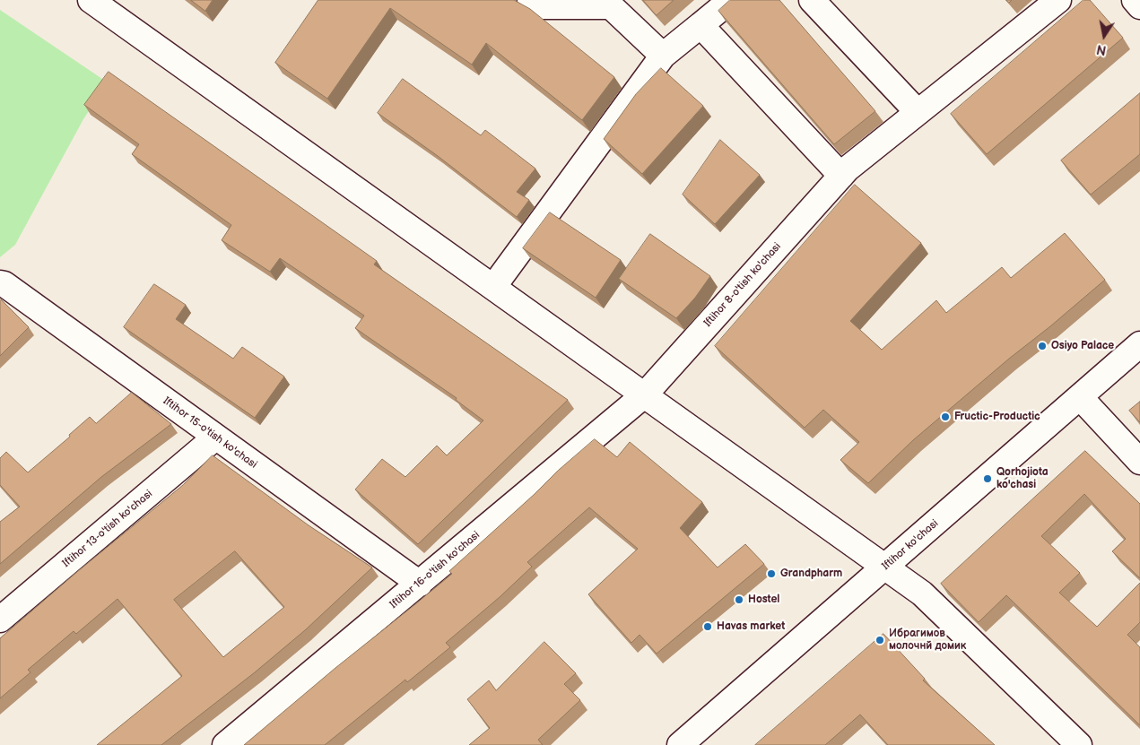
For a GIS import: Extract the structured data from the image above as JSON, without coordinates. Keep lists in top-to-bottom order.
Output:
{
  "streets": {
    "street": [
      "Iftihor 8-o'tish ko'chasi",
      "Iftihor 15-o'tish ko'chasi",
      "Iftihor 13-o'tish ko'chasi",
      "Iftihor ko'chasi",
      "Iftihor 16-o'tish ko'chasi"
    ]
  },
  "crossings": [
    ["Iftihor 8-o'tish ko'chasi", "Iftihor 16-o'tish ko'chasi"],
    ["Iftihor 15-o'tish ko'chasi", "Iftihor 13-o'tish ko'chasi"],
    ["Iftihor 15-o'tish ko'chasi", "Iftihor 16-o'tish ko'chasi"]
  ],
  "places": [
    "Osiyo Palace",
    "Fructic-Productic",
    "Qorhojiota ko'chasi",
    "Grandpharm",
    "Hostel",
    "Havas market",
    "Ибрагимов молочнй домик"
  ],
  "north": "bottom"
}
